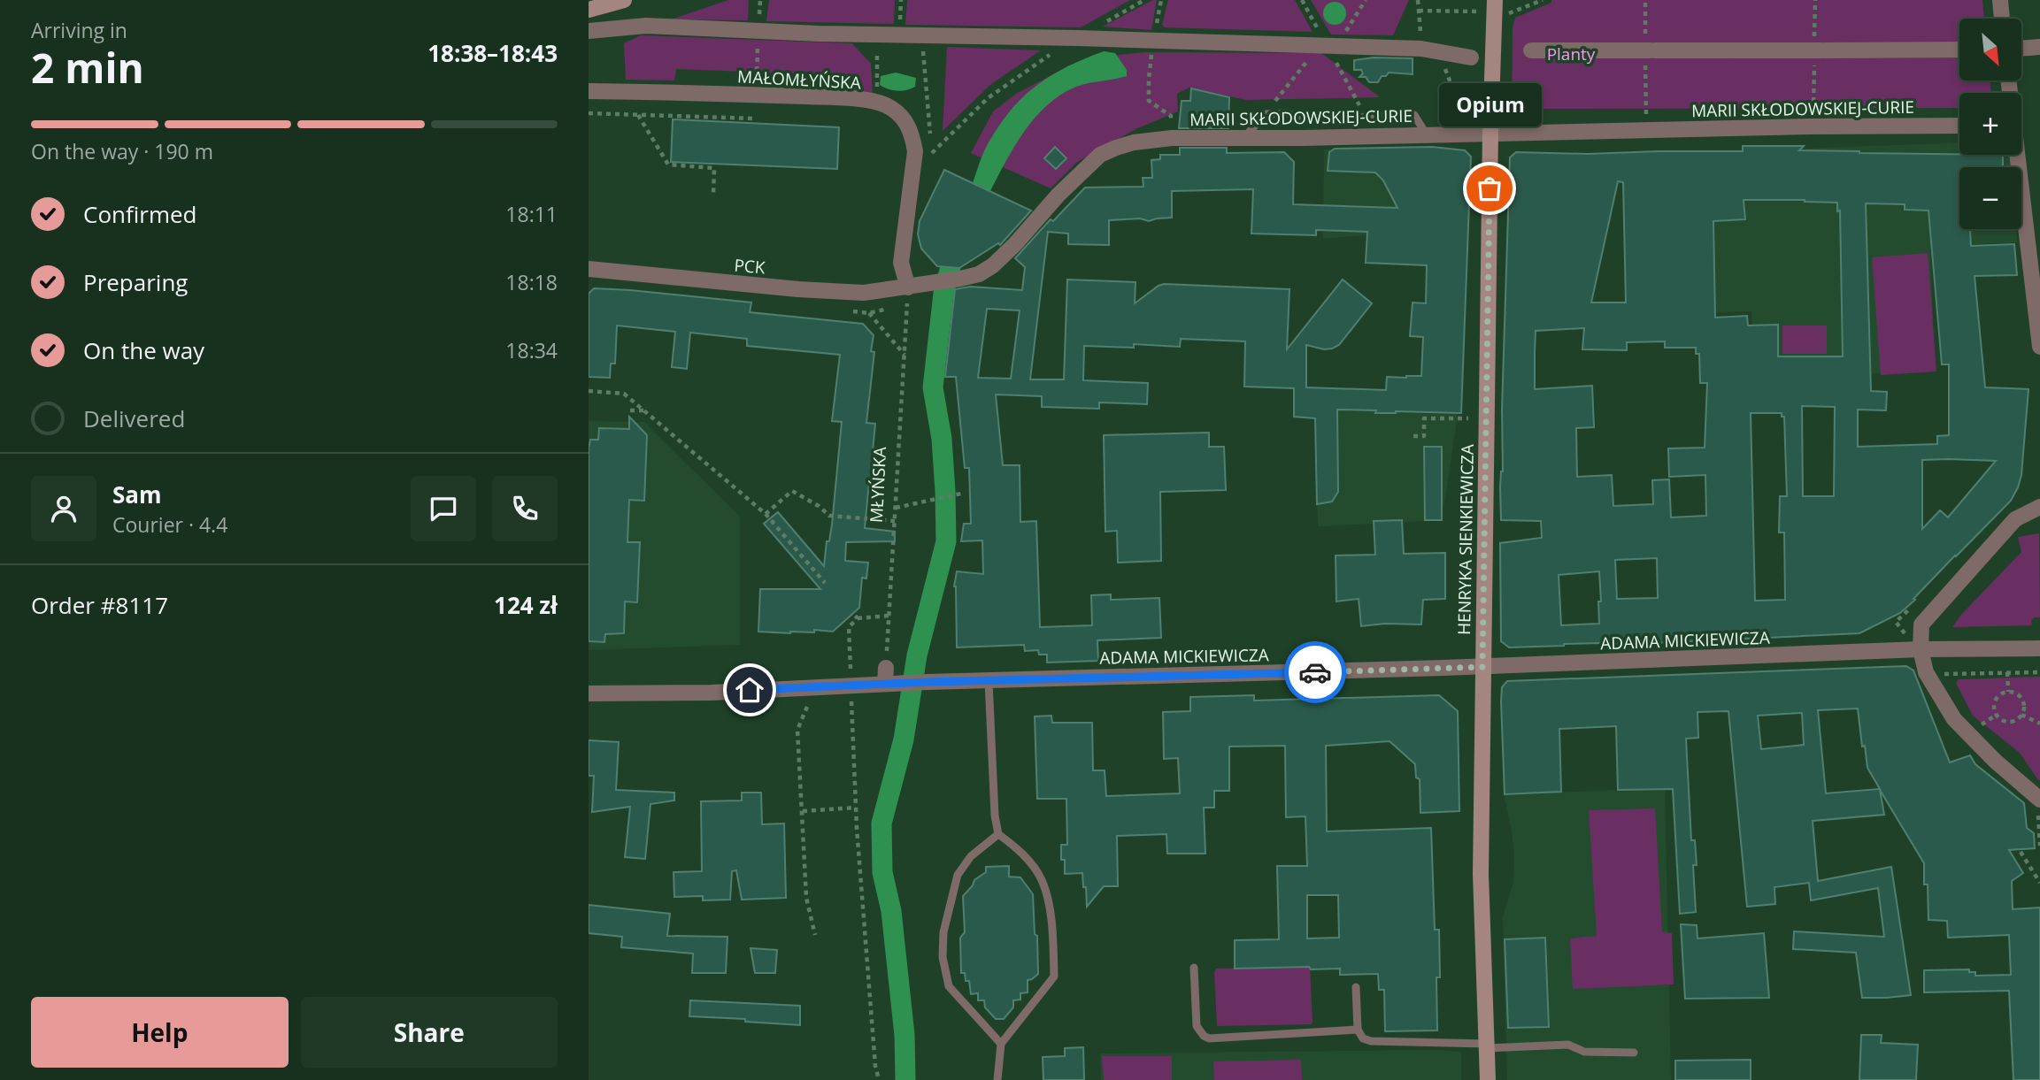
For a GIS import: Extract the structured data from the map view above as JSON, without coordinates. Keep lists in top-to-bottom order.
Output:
{
  "streets": {
    "street": [
      "MAŁOMŁYŃSKA",
      "MARII SKŁODOWSKIEJ-CURIE",
      "PCK",
      "HENRYKA SIENKIEWICZA",
      "ADAMA MICKIEWICZA"
    ],
    "path": ["MŁYŃSKA"]
  },
  "crossings": [
    ["MAŁOMŁYŃSKA", "MARII SKŁODOWSKIEJ-CURIE"],
    ["MAŁOMŁYŃSKA", "PCK"],
    ["MAŁOMŁYŃSKA", "MŁYŃSKA"],
    ["MARII SKŁODOWSKIEJ-CURIE", "PCK"],
    ["MARII SKŁODOWSKIEJ-CURIE", "MŁYŃSKA"],
    ["MARII SKŁODOWSKIEJ-CURIE", "HENRYKA SIENKIEWICZA"],
    ["PCK", "MŁYŃSKA"],
    ["MŁYŃSKA", "ADAMA MICKIEWICZA"],
    ["HENRYKA SIENKIEWICZA", "ADAMA MICKIEWICZA"]
  ],
  "parks": ["Planty"],
  "places": ["Opium"],
  "north": "bottom right",
  "page": {
    "heading": ["2 min", "Arriving in", "18:38–18:43"],
    "panel": [
      "Sam",
      "Courier · 4.4",
      "Order #8117",
      "124 zł"
    ],
    "map_buttons": ["+", "−"],
    "bubble": "Opium",
    "bar": "On the way · 190 m",
    "list": [
      ["Confirmed", "18:11"],
      ["Preparing", "18:18"],
      ["On the way", "18:34"],
      "Delivered"
    ],
    "buttons": ["Help", "Share"]
  }
}
